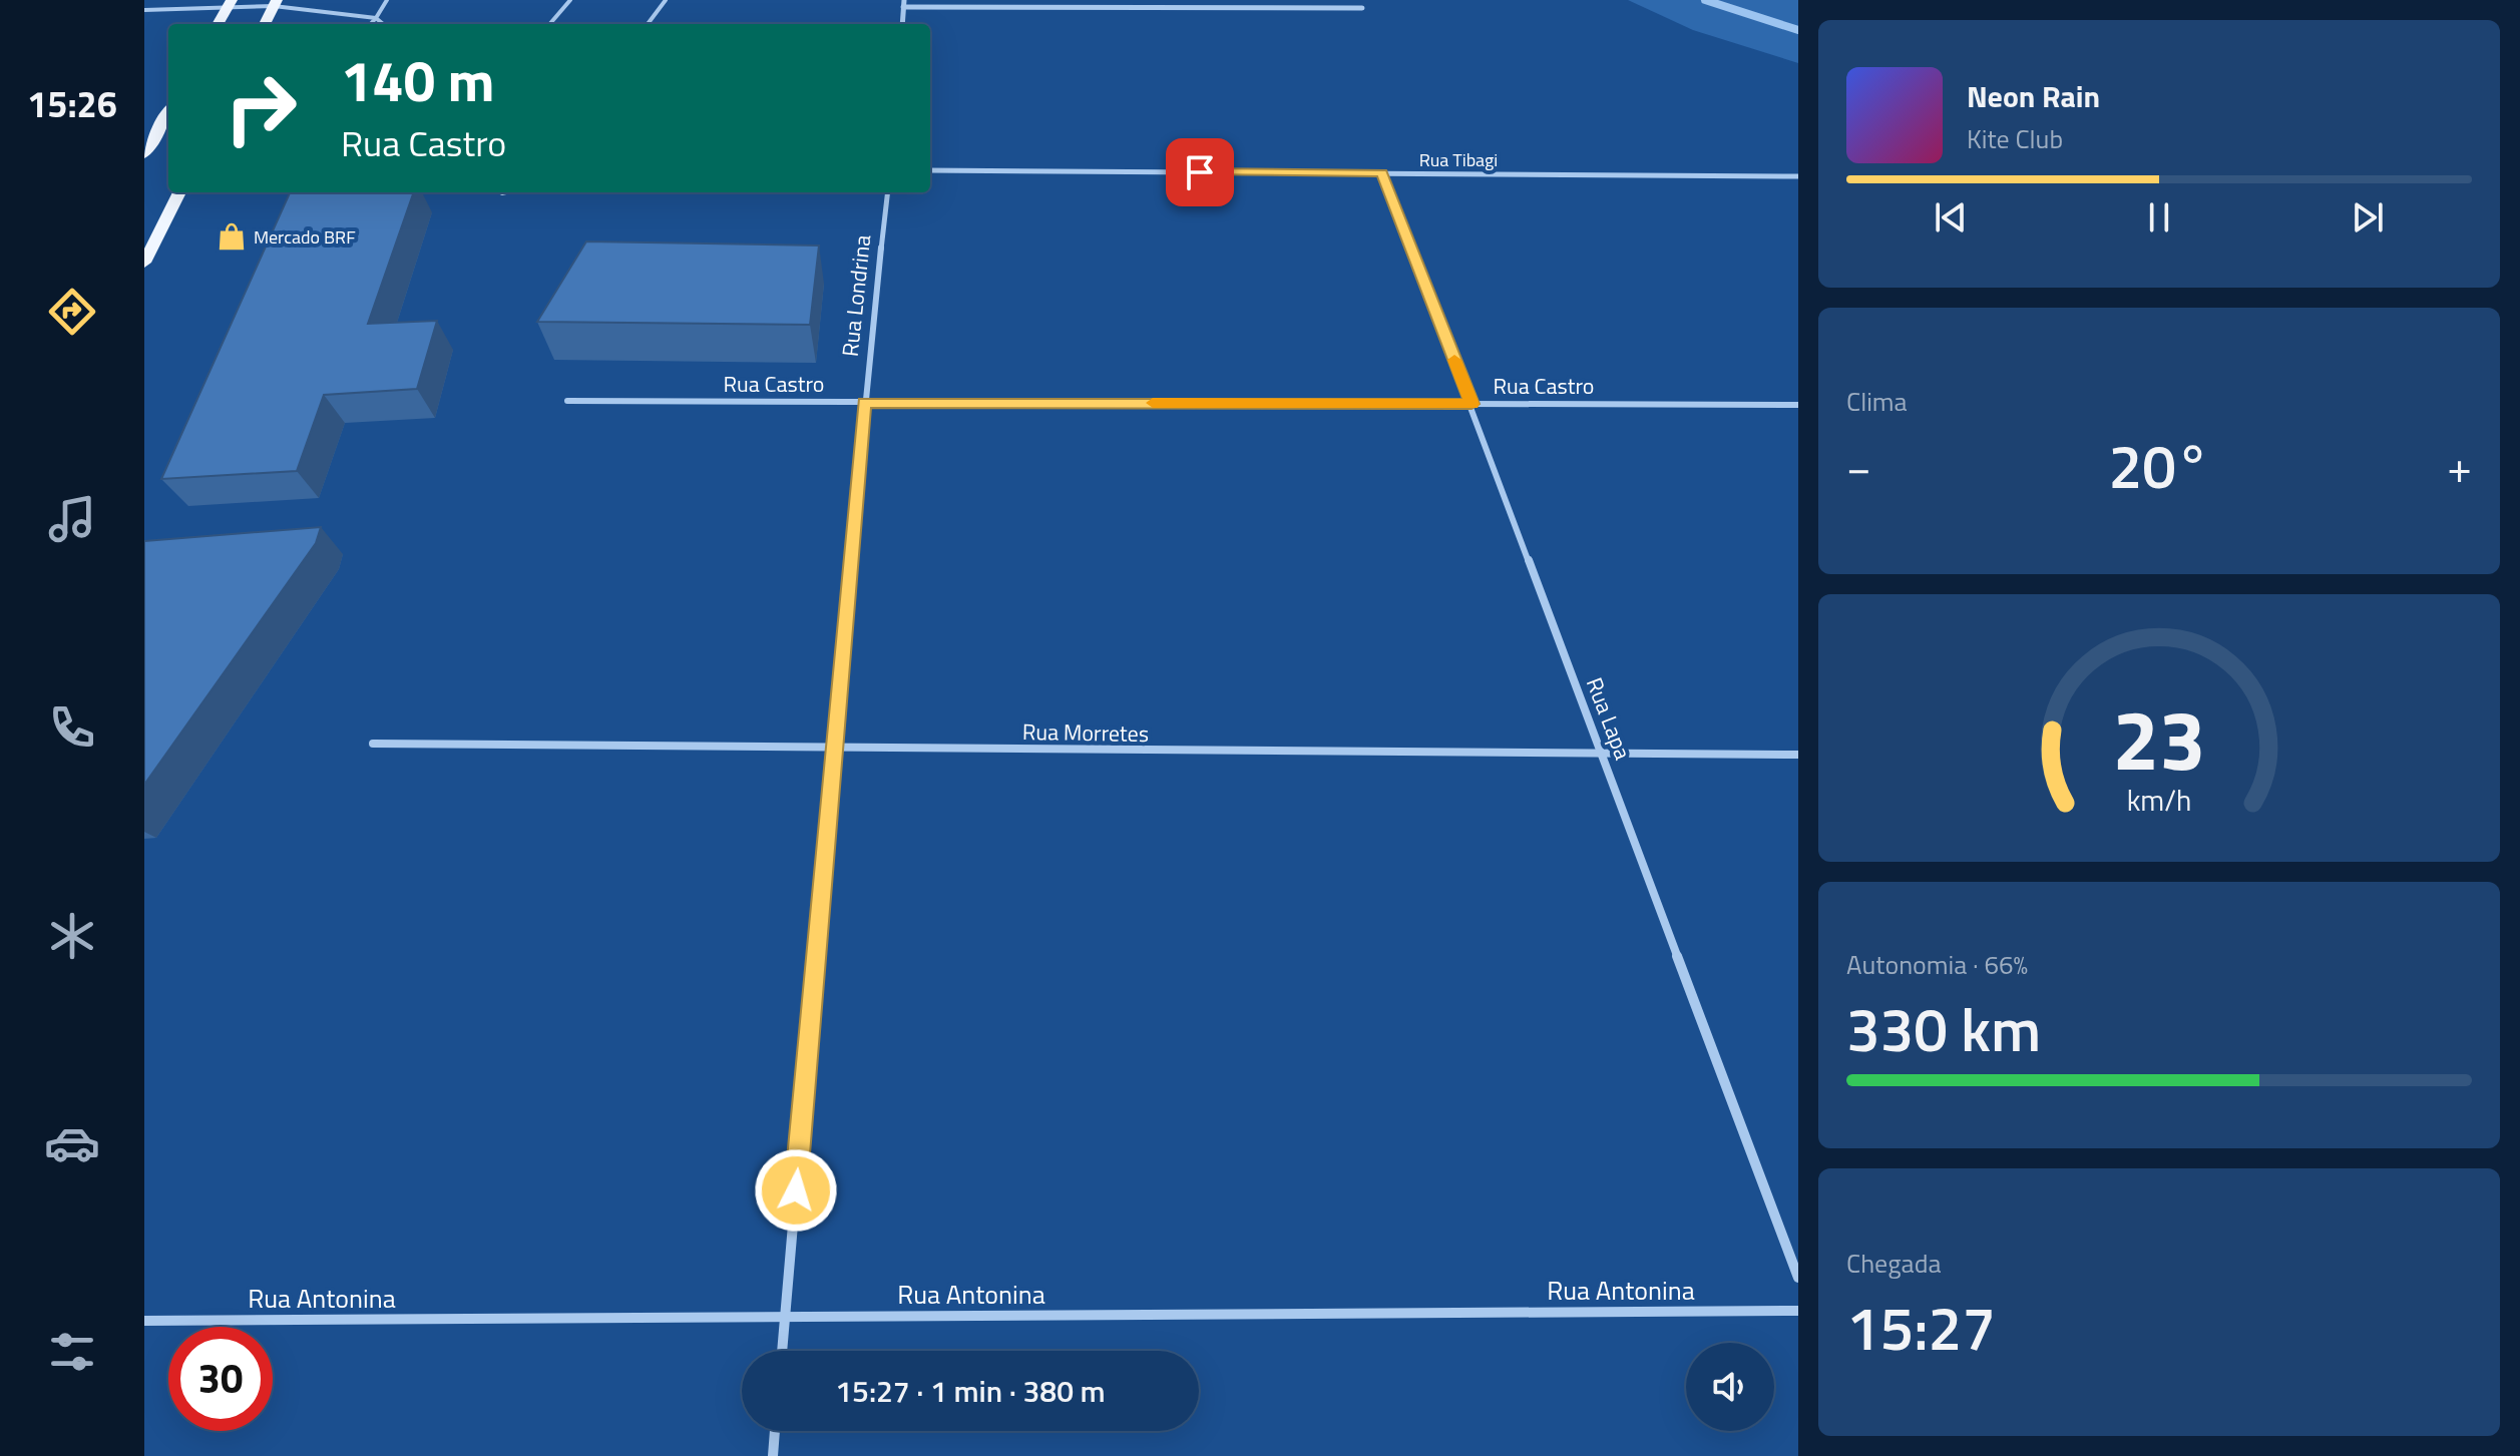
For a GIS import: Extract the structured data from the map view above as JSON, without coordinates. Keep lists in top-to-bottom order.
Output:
{
  "streets": {
    "street": [
      "Rua Tibagi",
      "Rua Londrina",
      "Rua Castro",
      "Rua Lapa",
      "Rua Morretes",
      "Rua Antonina"
    ]
  },
  "crossings": [
    ["Rua Tibagi", "Rua Lapa"],
    ["Rua Londrina", "Rua Castro"],
    ["Rua Londrina", "Rua Morretes"],
    ["Rua Londrina", "Rua Antonina"],
    ["Rua Castro", "Rua Lapa"],
    ["Rua Lapa", "Rua Morretes"]
  ],
  "places": {
    "shop": ["Mercado BRF"]
  },
  "page": {
    "tabs": "15:26",
    "turn": ["140 m", "Rua Castro"],
    "song": ["Neon Rain", "Kite Club"],
    "tile": [
      "Clima",
      ["Autonomia · 66%", "330 km"],
      ["Chegada", "15:27"]
    ],
    "heat": ["−", "20°", "+"],
    "limit": "30",
    "trip": "15:27 · 1 min · 380 m",
    "gauge": ["23", "km/h"]
  }
}
